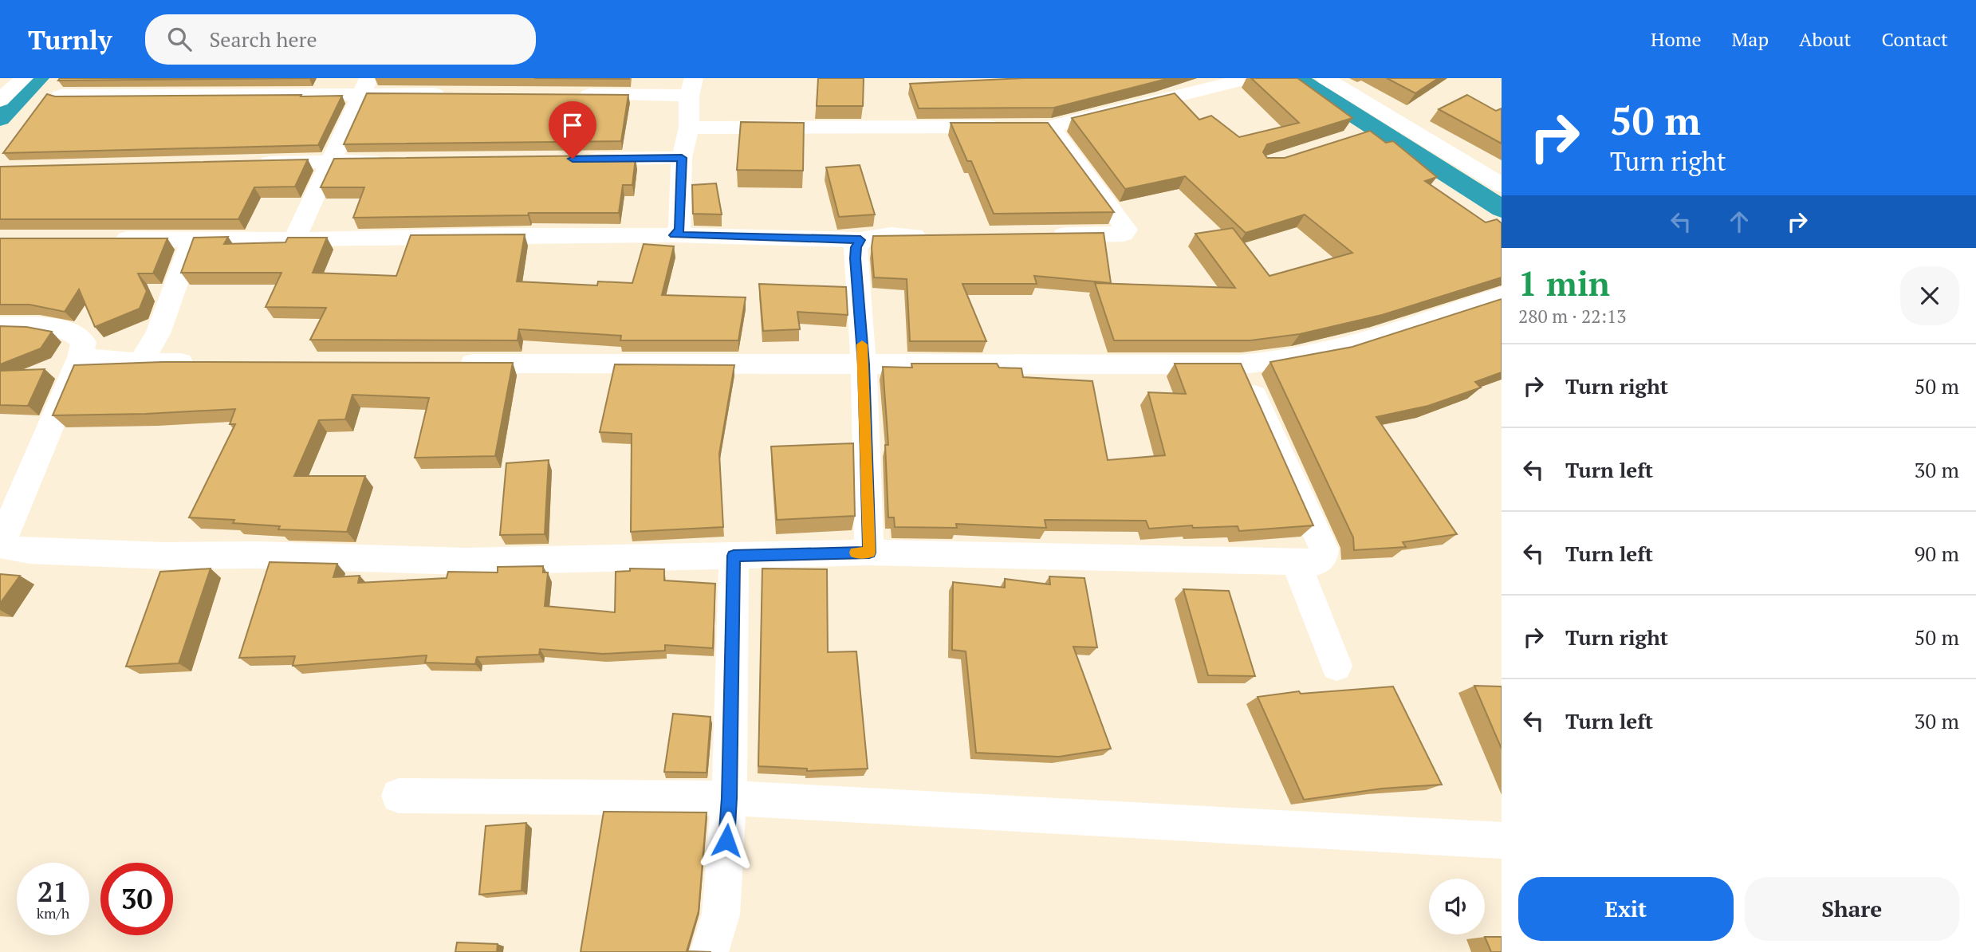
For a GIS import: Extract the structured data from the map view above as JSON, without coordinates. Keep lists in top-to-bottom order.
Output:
{
  "page": {
    "header": "Turnly",
    "search": "Search here",
    "nav": [
      "Home",
      "Map",
      "About",
      "Contact"
    ],
    "turn": ["50 m", "Turn right"],
    "heading": ["1 min", "280 m · 22:13"],
    "list": [
      {
        "name": "Turn right",
        "value": "50 m"
      },
      {
        "name": "Turn left",
        "value": "30 m"
      },
      {
        "name": "Turn left",
        "value": "90 m"
      },
      {
        "name": "Turn right",
        "value": "50 m"
      },
      {
        "name": "Turn left",
        "value": "30 m"
      }
    ],
    "speed": "21 km/h",
    "limit": "30",
    "buttons": ["Exit", "Share"]
  }
}
